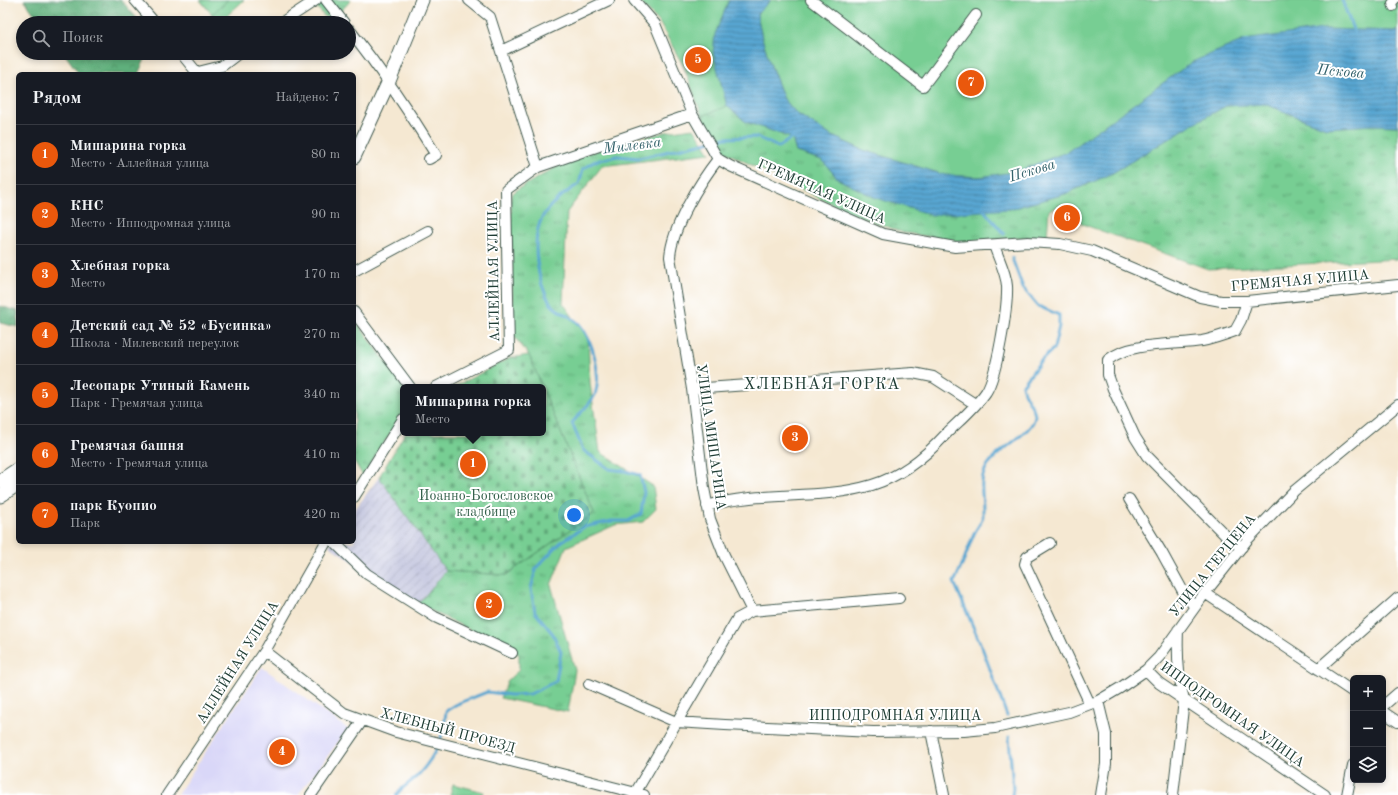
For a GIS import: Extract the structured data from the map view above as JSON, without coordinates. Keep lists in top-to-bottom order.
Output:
{
  "streets": {
    "street": [
      "ГРЕМЯЧАЯ УЛИЦА",
      "АЛЛЕЙНАЯ УЛИЦА",
      "УЛИЦА МИШАРИНА",
      "УЛИЦА ГЕРЦЕНА",
      "ИППОДРОМНАЯ УЛИЦА",
      "ХЛЕБНЫЙ ПРОЕЗД"
    ]
  },
  "crossings": [
    ["ГРЕМЯЧАЯ УЛИЦА", "УЛИЦА МИШАРИНА"],
    ["АЛЛЕЙНАЯ УЛИЦА", "ХЛЕБНЫЙ ПРОЕЗД"],
    ["УЛИЦА ГЕРЦЕНА", "ИППОДРОМНАЯ УЛИЦА"]
  ],
  "districts": ["ХЛЕБНАЯ ГОРКА"],
  "water": ["Пскова", "Милевка"],
  "parks": ["Иоанно-Богословское кладбище"],
  "page": {
    "search": "Поиск",
    "pins": [
      "5",
      "7",
      "6",
      "3",
      "1",
      "2",
      "4"
    ],
    "heading": ["Рядом", "Найдено: 7"],
    "list": [
      {
        "mark": "1",
        "name": "Мишарина горка",
        "note": "Место · Аллейная улица",
        "value": "80 m"
      },
      {
        "mark": "2",
        "name": "КНС",
        "note": "Место · Ипподромная улица",
        "value": "90 m"
      },
      {
        "mark": "3",
        "name": "Хлебная горка",
        "note": "Место",
        "value": "170 m"
      },
      {
        "mark": "4",
        "name": "Детский сад № 52 «Бусинка»",
        "note": "Школа · Милевский переулок",
        "value": "270 m"
      },
      {
        "mark": "5",
        "name": "Лесопарк Утиный Камень",
        "note": "Парк · Гремячая улица",
        "value": "340 m"
      },
      {
        "mark": "6",
        "name": "Гремячая башня",
        "note": "Место · Гремячая улица",
        "value": "410 m"
      },
      {
        "mark": "7",
        "name": "парк Куопио",
        "note": "Парк",
        "value": "420 m"
      }
    ],
    "popup": ["Мишарина горка", "Место"],
    "map_buttons": ["+", "−"]
  }
}
